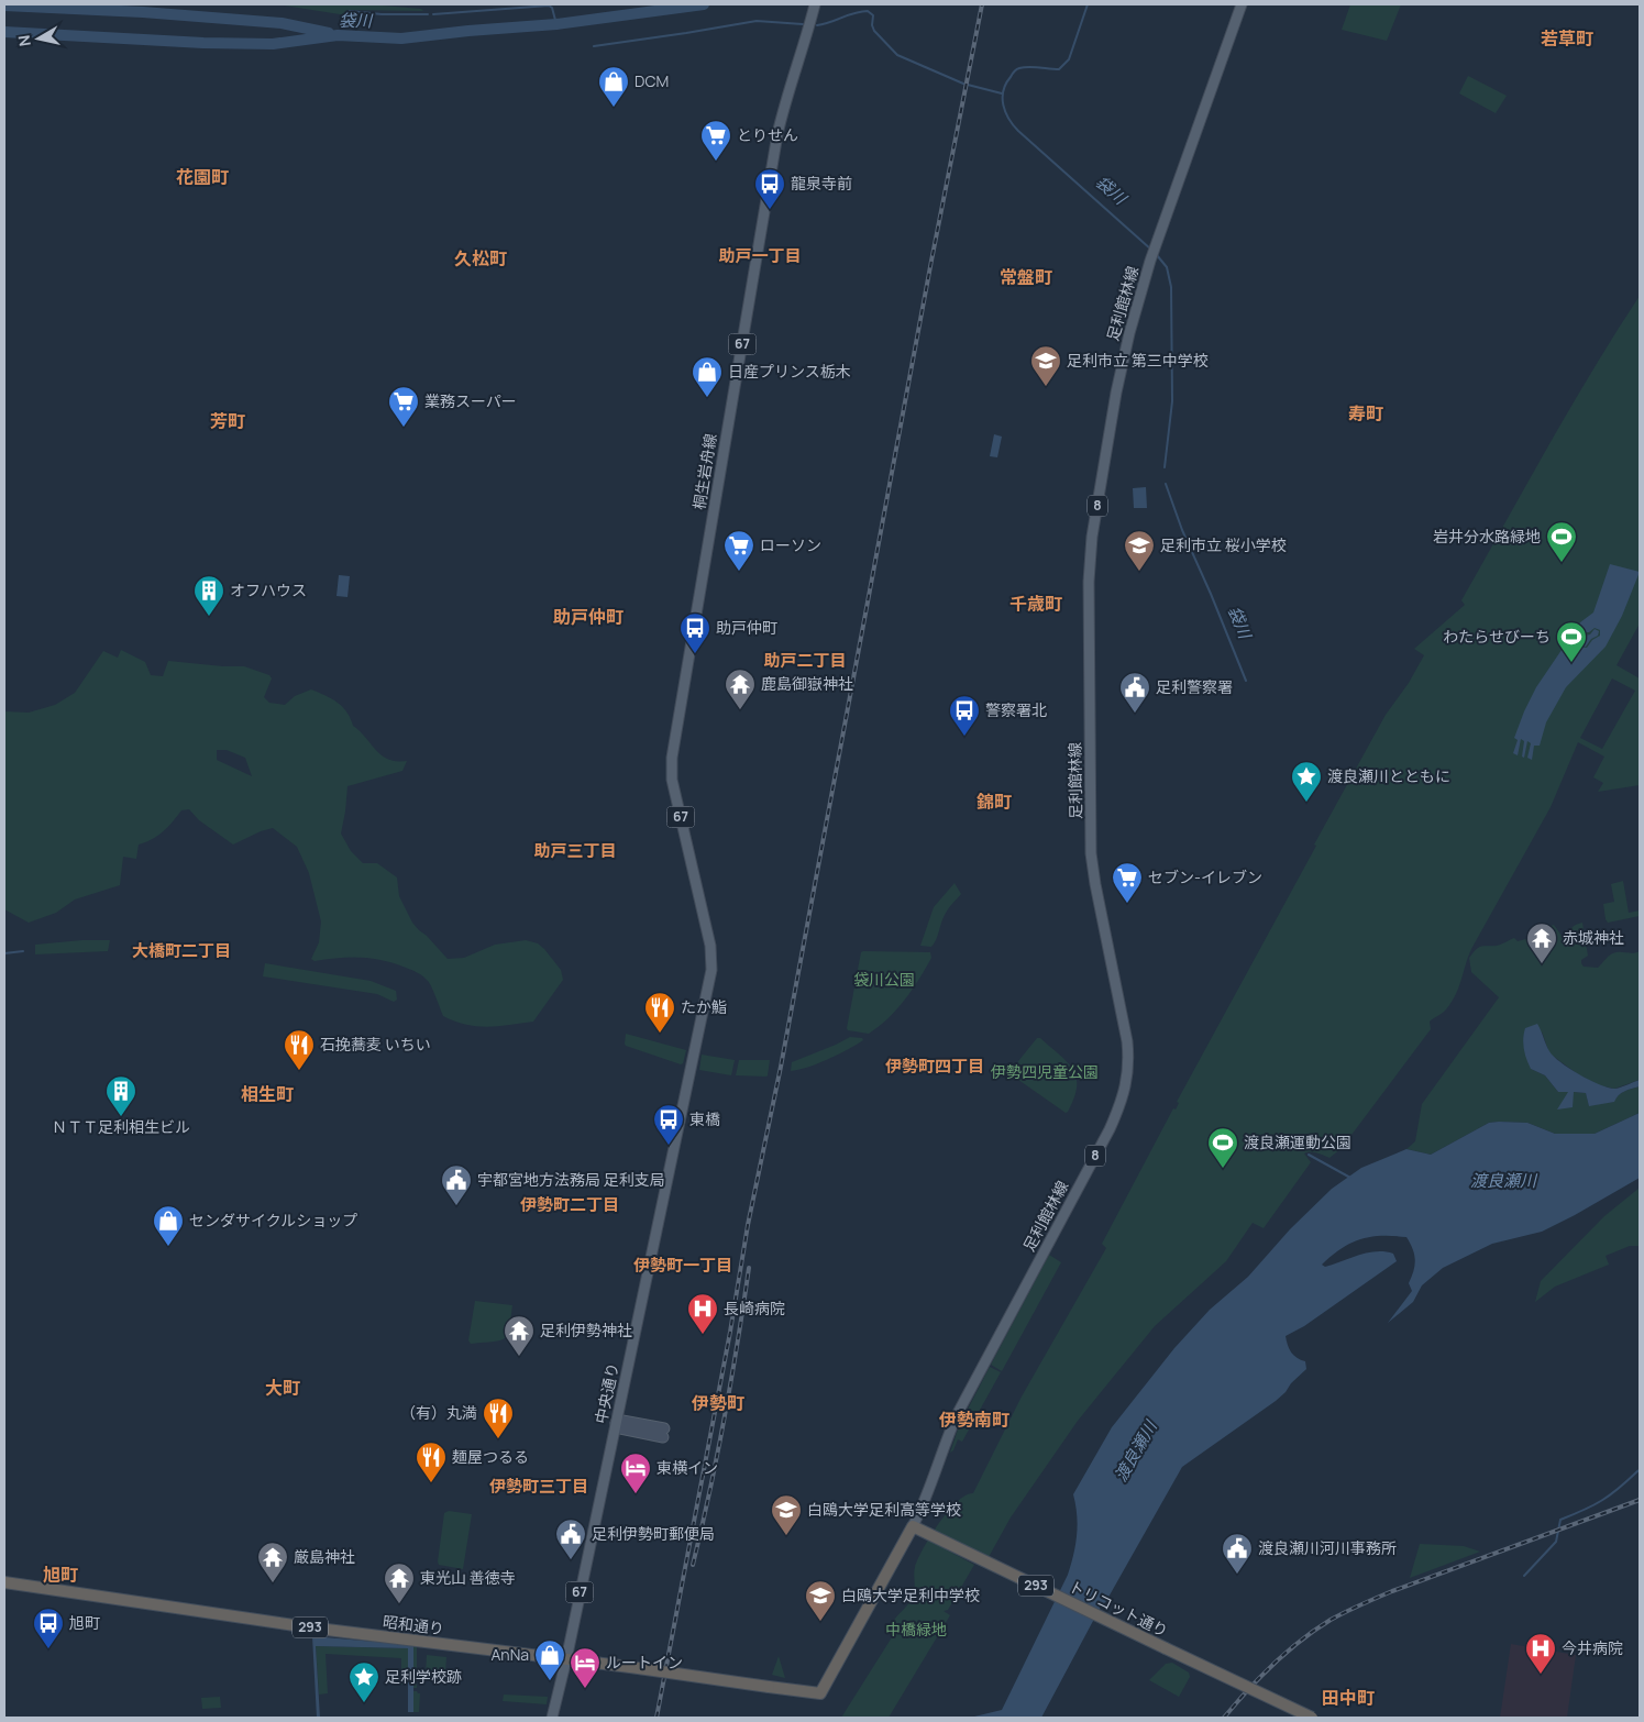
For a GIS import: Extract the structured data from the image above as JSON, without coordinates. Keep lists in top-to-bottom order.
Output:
{
  "streets": {
    "highway": ["293", "トリコット通り", "昭和通り"],
    "main road": [
      "足利館林線",
      "67",
      "桐生岩舟線",
      "8",
      "中央通り"
    ]
  },
  "crossings": [
    ["足利館林線", "トリコット通り"],
    ["足利館林線", "昭和通り"],
    ["桐生岩舟線", "中央通り"],
    ["中央通り", "昭和通り"],
    ["トリコット通り", "昭和通り"]
  ],
  "districts": [
    "若草町",
    "花園町",
    "助戸一丁目",
    "久松町",
    "常盤町",
    "寿町",
    "芳町",
    "千歳町",
    "助戸仲町",
    "助戸二丁目",
    "錦町",
    "助戸三丁目",
    "大橋町二丁目",
    "伊勢町四丁目",
    "相生町",
    "伊勢町二丁目",
    "伊勢町一丁目",
    "大町",
    "伊勢町",
    "伊勢南町",
    "伊勢町三丁目",
    "旭町",
    "田中町"
  ],
  "water": ["袋川", "渡良瀬川"],
  "parks": ["袋川公園", "伊勢四児童公園", "中橋緑地"],
  "places": {
    "shop": [
      "DCM",
      "日産プリンス栃木",
      "センダサイクルショップ",
      "AnNa"
    ],
    "supermarket": [
      "とりせん",
      "業務スーパー",
      "ローソン",
      "セブン-イレブン"
    ],
    "bus stop": [
      "龍泉寺前",
      "助戸仲町",
      "警察署北",
      "東橋",
      "旭町"
    ],
    "school or university": [
      "足利市立 第三中学校",
      "足利市立 桜小学校",
      "白鴎大学足利高等学校",
      "白鴎大学足利中学校"
    ],
    "sports": ["岩井分水路緑地", "わたらせびーち", "渡良瀬運動公園"],
    "building": ["オフハウス", "ＮＴＴ足利相生ビル"],
    "temple": [
      "鹿島御嶽神社",
      "赤城神社",
      "足利伊勢神社",
      "厳島神社",
      "東光山 善徳寺"
    ],
    "public building": [
      "足利警察署",
      "宇都宮地方法務局 足利支局",
      "足利伊勢町郵便局",
      "渡良瀬川河川事務所"
    ],
    "place": ["渡良瀬川とともに", "足利学校跡"],
    "restaurant": [
      "たか鮨",
      "石挽蕎麦 いちい",
      "（有）丸満",
      "麺屋つるる"
    ],
    "hospital": ["長崎病院", "今井病院"],
    "hotel": ["東横イン", "ルートイン"]
  },
  "north": "left"
}
